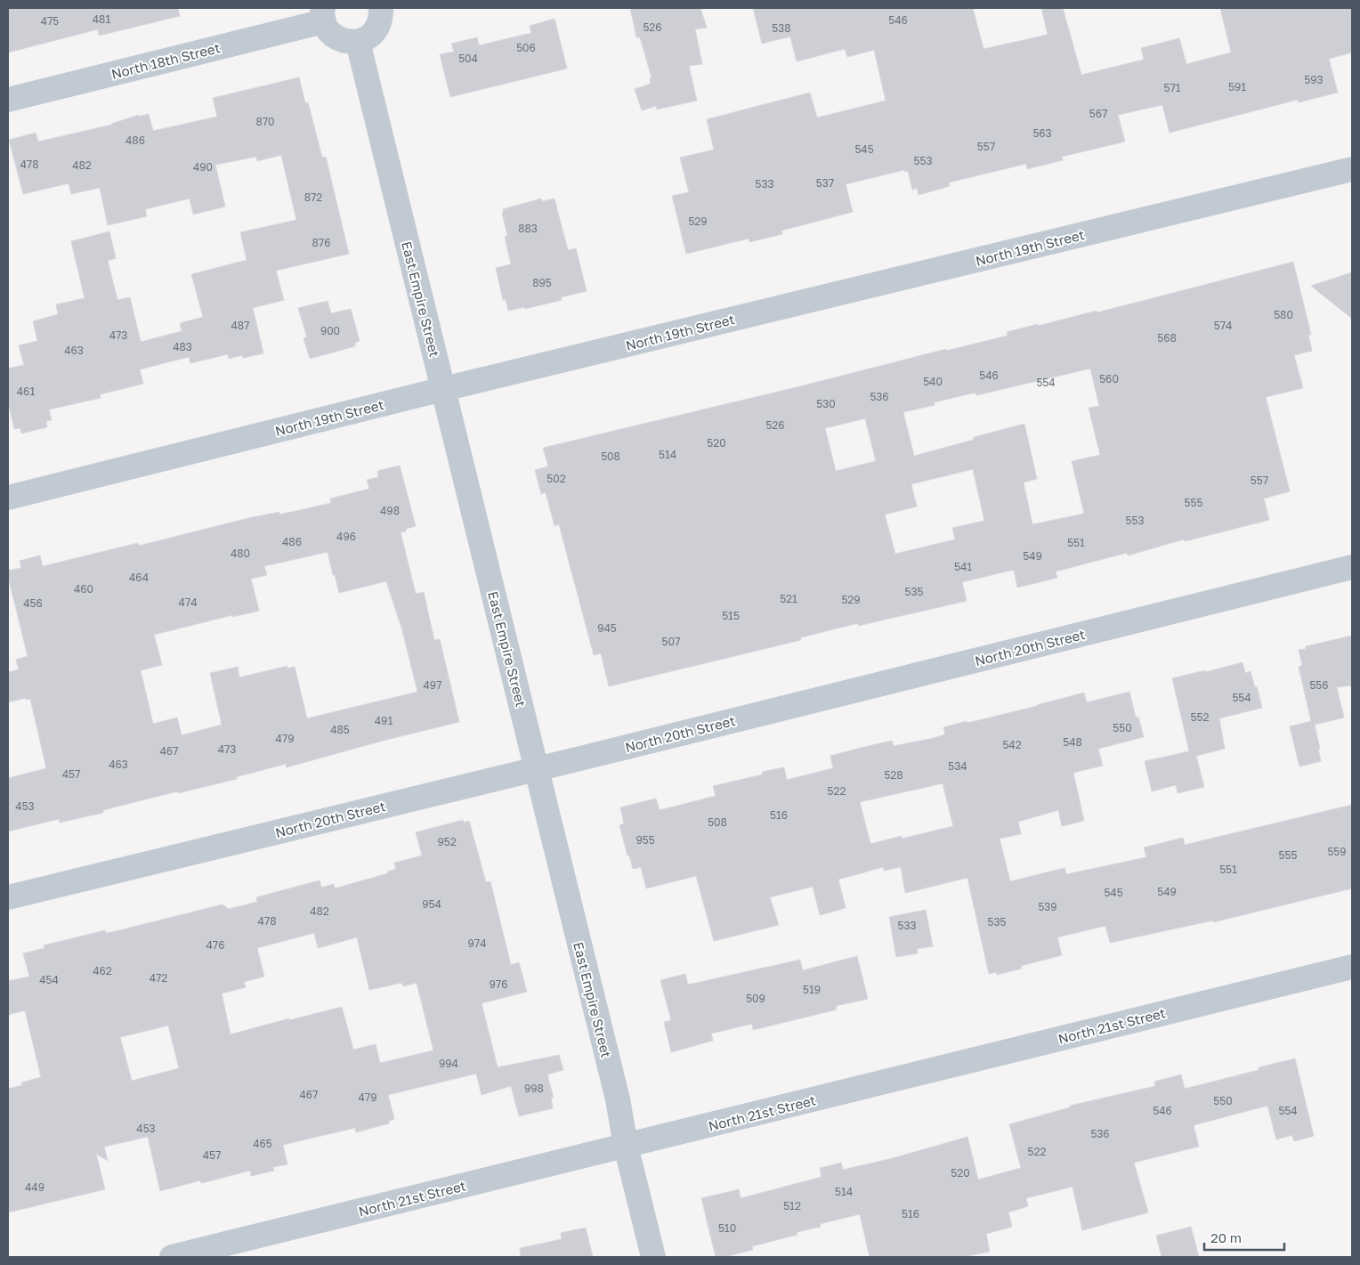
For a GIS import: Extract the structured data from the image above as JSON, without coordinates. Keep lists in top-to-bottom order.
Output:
{
  "streets": {
    "street": [
      "North 18th Street",
      "North 19th Street",
      "East Empire Street",
      "North 20th Street",
      "North 21st Street"
    ]
  },
  "crossings": [
    ["North 19th Street", "East Empire Street"],
    ["East Empire Street", "North 20th Street"],
    ["East Empire Street", "North 21st Street"]
  ],
  "house_numbers": [
    "481",
    "546",
    "475",
    "526",
    "538",
    "506",
    "504",
    "593",
    "591",
    "571",
    "567",
    "870",
    "563",
    "486",
    "557",
    "545",
    "553",
    "478",
    "482",
    "490",
    "537",
    "533",
    "872",
    "529",
    "883",
    "876",
    "895",
    "580",
    "487",
    "574",
    "900",
    "473",
    "568",
    "483",
    "463",
    "546",
    "560",
    "540",
    "554",
    "461",
    "536",
    "530",
    "526",
    "520",
    "514",
    "508",
    "502",
    "557",
    "555",
    "498",
    "553",
    "496",
    "486",
    "551",
    "480",
    "549",
    "541",
    "464",
    "460",
    "535",
    "521",
    "529",
    "474",
    "456",
    "515",
    "945",
    "507",
    "497",
    "556",
    "554",
    "552",
    "491",
    "550",
    "485",
    "479",
    "548",
    "542",
    "473",
    "467",
    "463",
    "534",
    "457",
    "528",
    "522",
    "453",
    "516",
    "508",
    "955",
    "952",
    "559",
    "555",
    "551",
    "549",
    "545",
    "954",
    "539",
    "482",
    "478",
    "535",
    "533",
    "974",
    "476",
    "462",
    "472",
    "454",
    "976",
    "519",
    "509",
    "994",
    "998",
    "467",
    "479",
    "550",
    "546",
    "554",
    "453",
    "536",
    "465",
    "522",
    "457",
    "520",
    "449",
    "514",
    "512",
    "516",
    "510"
  ],
  "scale_bar": "20 m"
}
